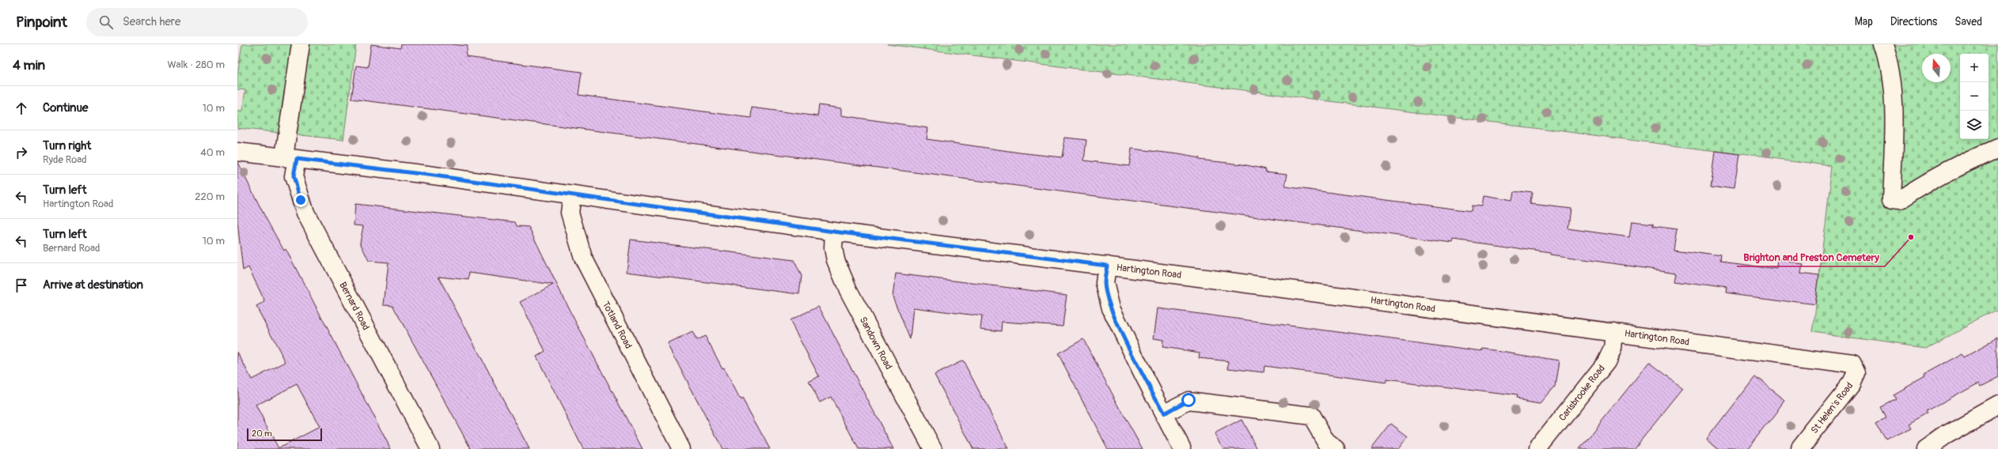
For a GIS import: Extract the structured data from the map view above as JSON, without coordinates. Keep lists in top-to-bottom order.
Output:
{
  "streets": {
    "street": [
      "Hartington Road",
      "Bernard Road",
      "Totland Road",
      "Sandown Road",
      "Carisbrooke Road",
      "St Helen's Road"
    ]
  },
  "crossings": [
    ["Hartington Road", "Bernard Road"],
    ["Hartington Road", "Totland Road"],
    ["Hartington Road", "Sandown Road"],
    ["Hartington Road", "Carisbrooke Road"],
    ["Hartington Road", "St Helen's Road"]
  ],
  "places": ["Brighton and Preston Cemetery"],
  "scale_bar": "20 m",
  "north": "top",
  "page": {
    "header": "Pinpoint",
    "search": "Search here",
    "nav": ["Map", "Directions", "Saved"],
    "heading": ["4 min", "Walk · 280 m"],
    "map_buttons": ["+", "−"],
    "list": [
      ["Continue", "10 m"],
      ["Turn right", "Ryde Road", "40 m"],
      ["Turn left", "Hartington Road", "220 m"],
      ["Turn left", "Bernard Road", "10 m"],
      "Arrive at destination"
    ],
    "scale": "20 m"
  }
}
